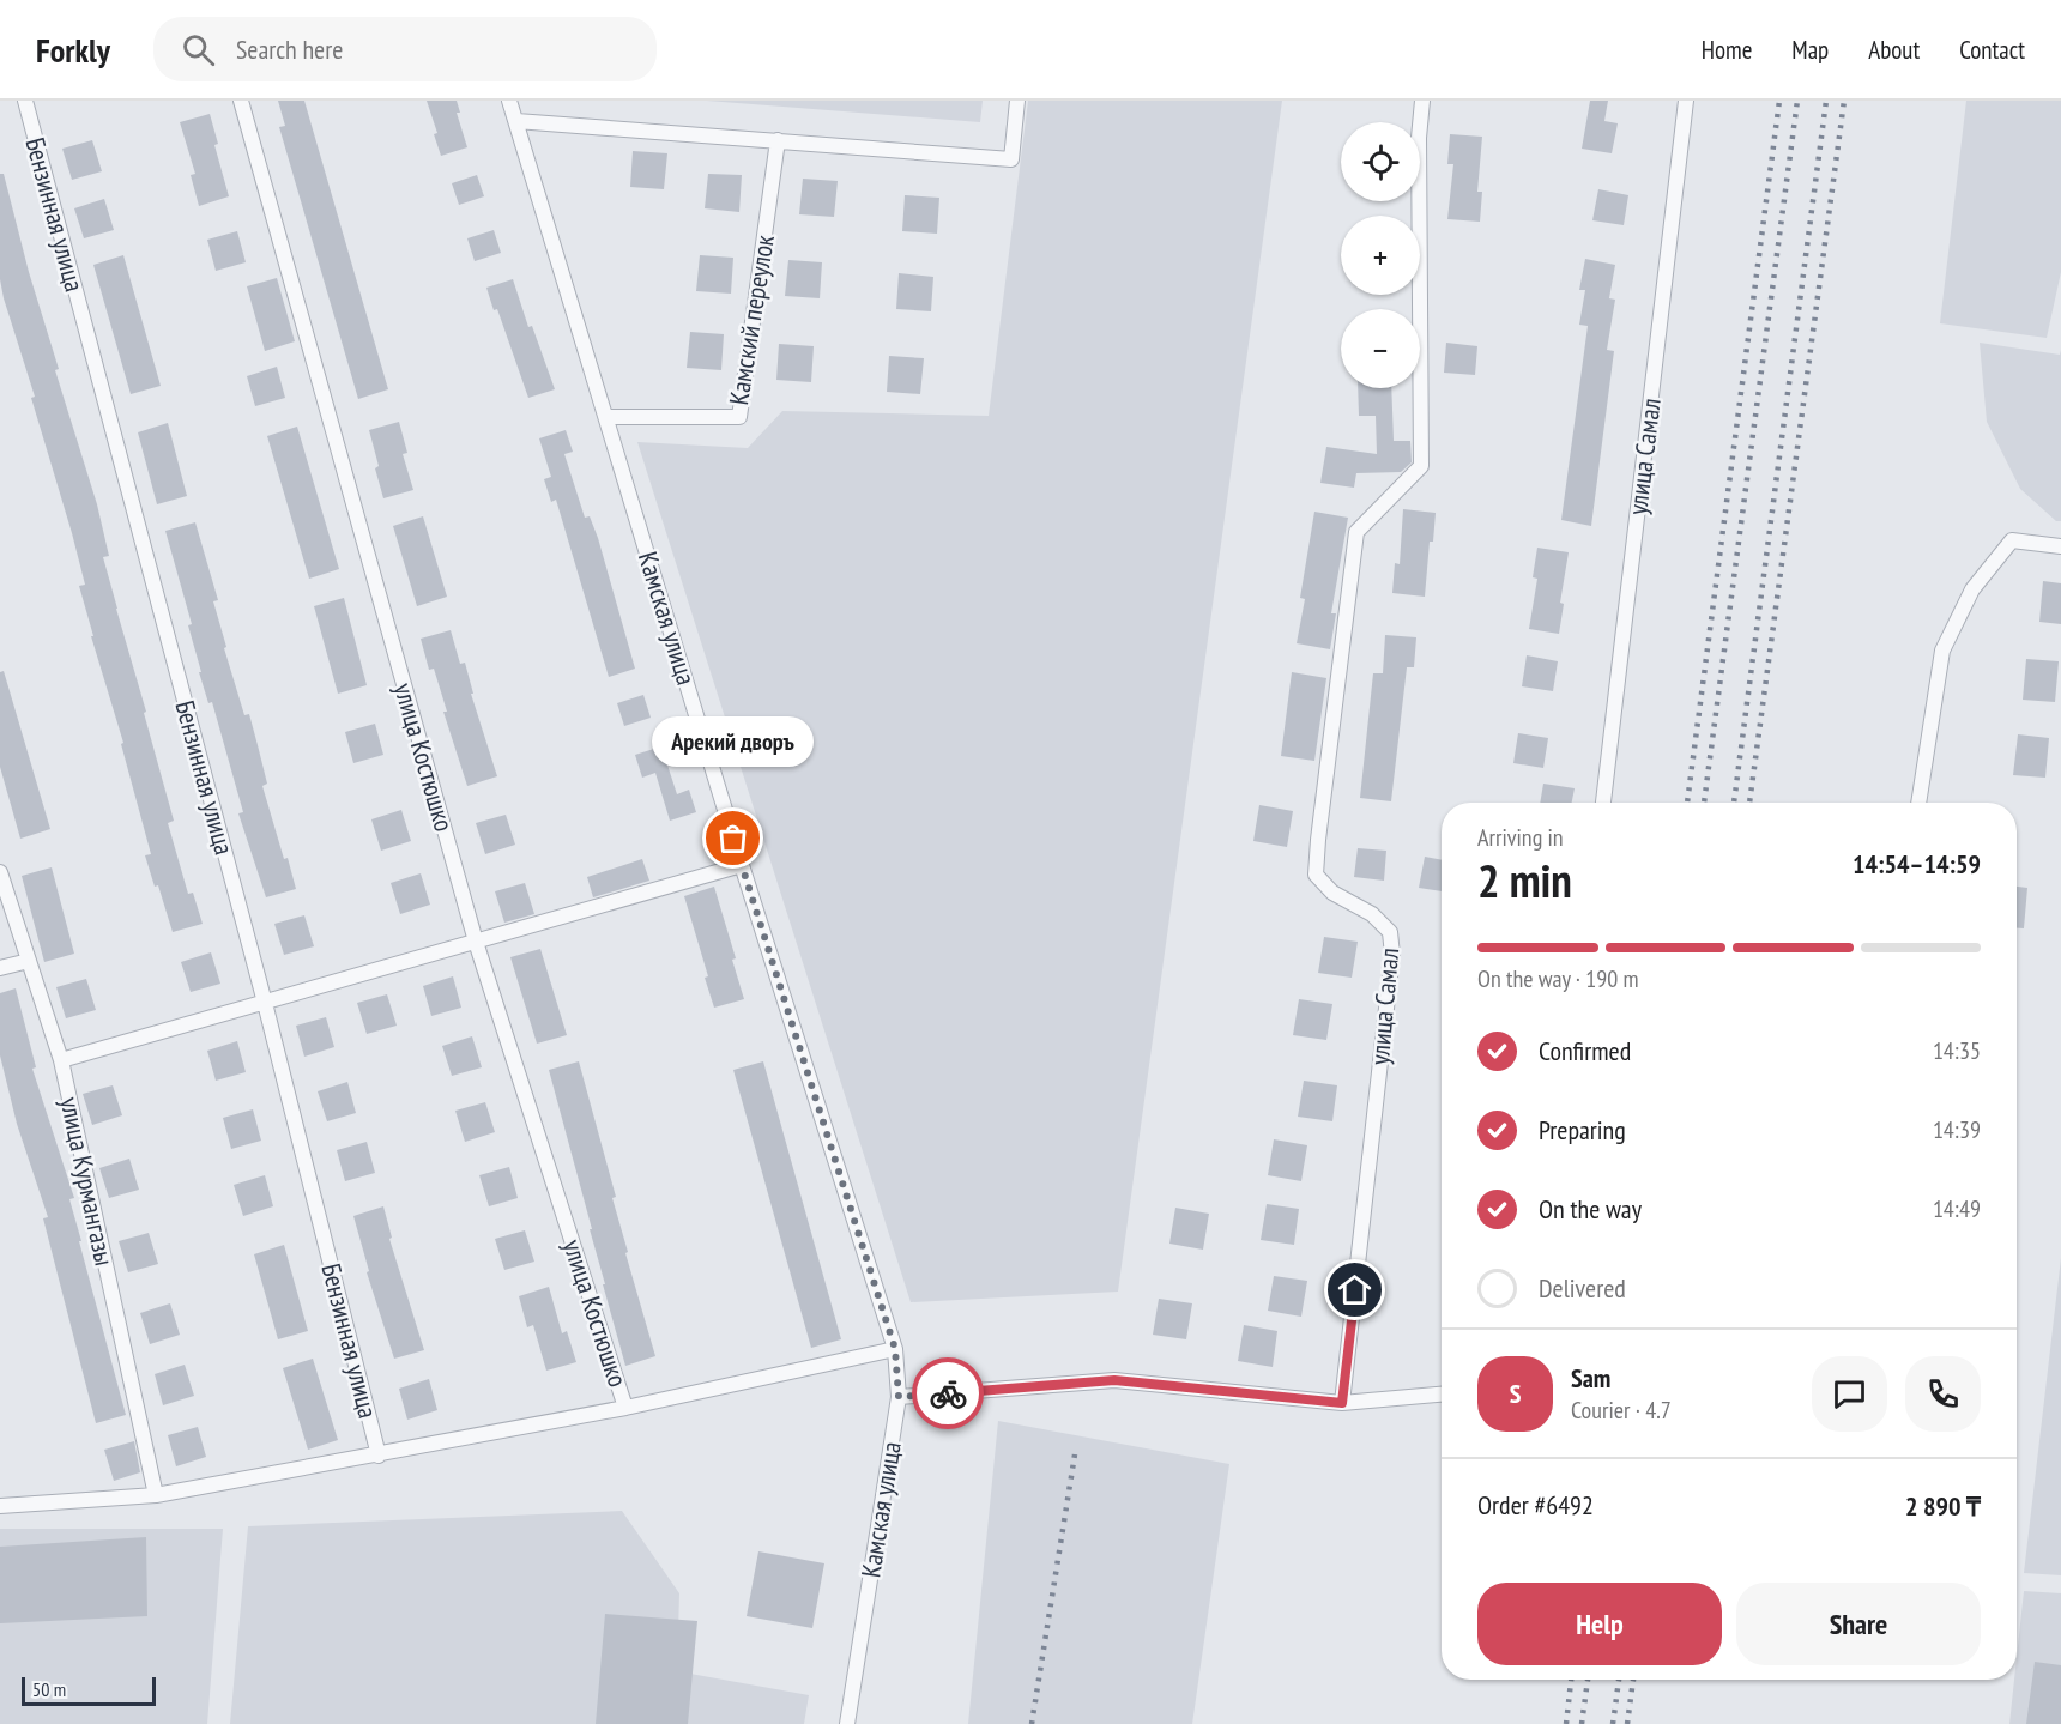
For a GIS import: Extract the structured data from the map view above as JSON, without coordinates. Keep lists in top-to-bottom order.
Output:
{
  "streets": {
    "street": [
      "Бензинная улица",
      "Камский переулок",
      "улица Самал",
      "Камская улица",
      "улица Костюшко",
      "улица Курмангазы"
    ]
  },
  "crossings": [
    ["Камский переулок", "Камская улица"]
  ],
  "places": ["Арекий дворъ"],
  "scale_bar": "50 m",
  "page": {
    "header": "Forkly",
    "search": "Search here",
    "nav": [
      "Home",
      "Map",
      "About",
      "Contact"
    ],
    "map_buttons": ["+", "−"],
    "bubble": "Арекий дворъ",
    "heading": ["2 min", "Arriving in", "14:54–14:59"],
    "panel": [
      "Sam",
      "Courier · 4.7",
      "Order #6492",
      "2 890 ₸"
    ],
    "bar": "On the way · 190 m",
    "list": [
      ["Confirmed", "14:35"],
      ["Preparing", "14:39"],
      ["On the way", "14:49"],
      "Delivered"
    ],
    "round": "S",
    "buttons": ["Help", "Share"],
    "scale": "50 m"
  }
}
